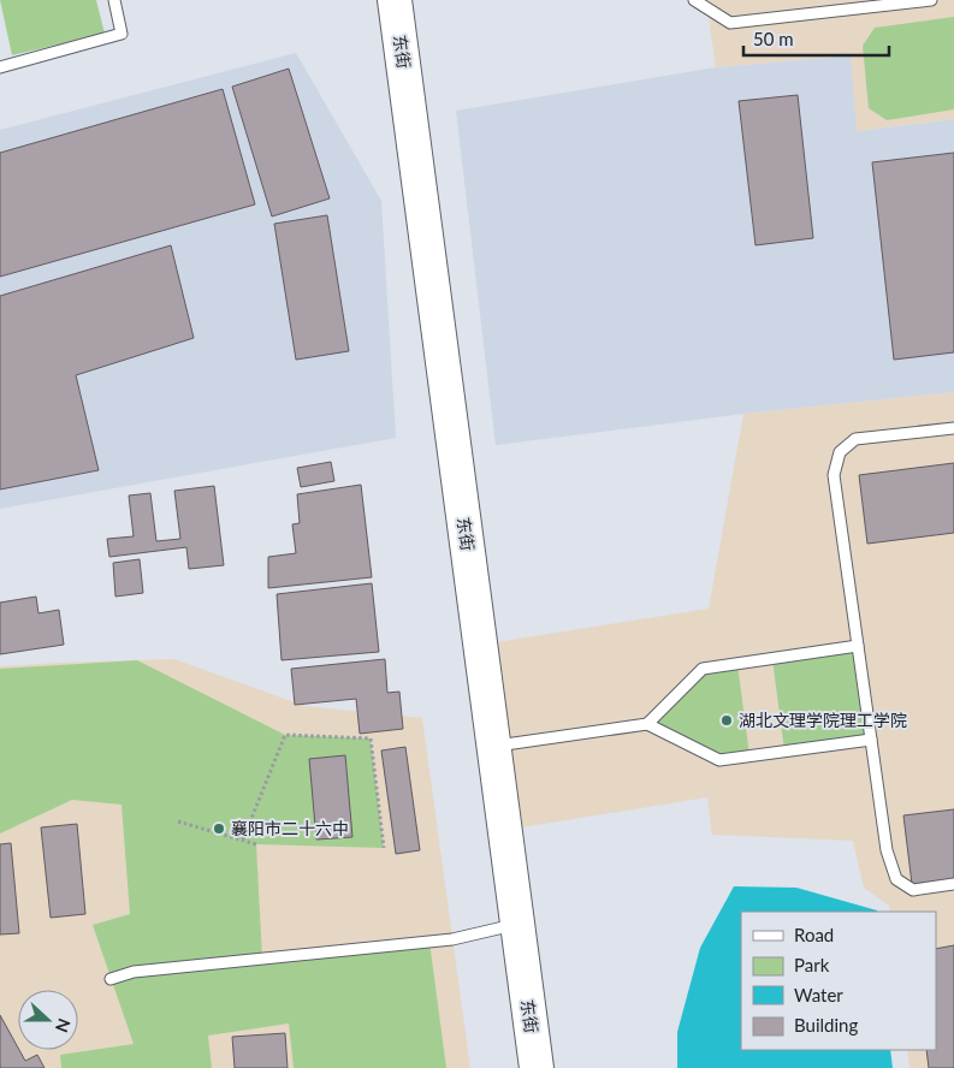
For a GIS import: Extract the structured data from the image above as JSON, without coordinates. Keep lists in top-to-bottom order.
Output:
{
  "streets": {
    "main road": ["东街"]
  },
  "places": ["湖北文理学院理工学院", "襄阳市二十六中"],
  "legend": [
    "Road",
    "Park",
    "Water",
    "Building"
  ],
  "scale_bar": "50 m",
  "north": "right"
}
